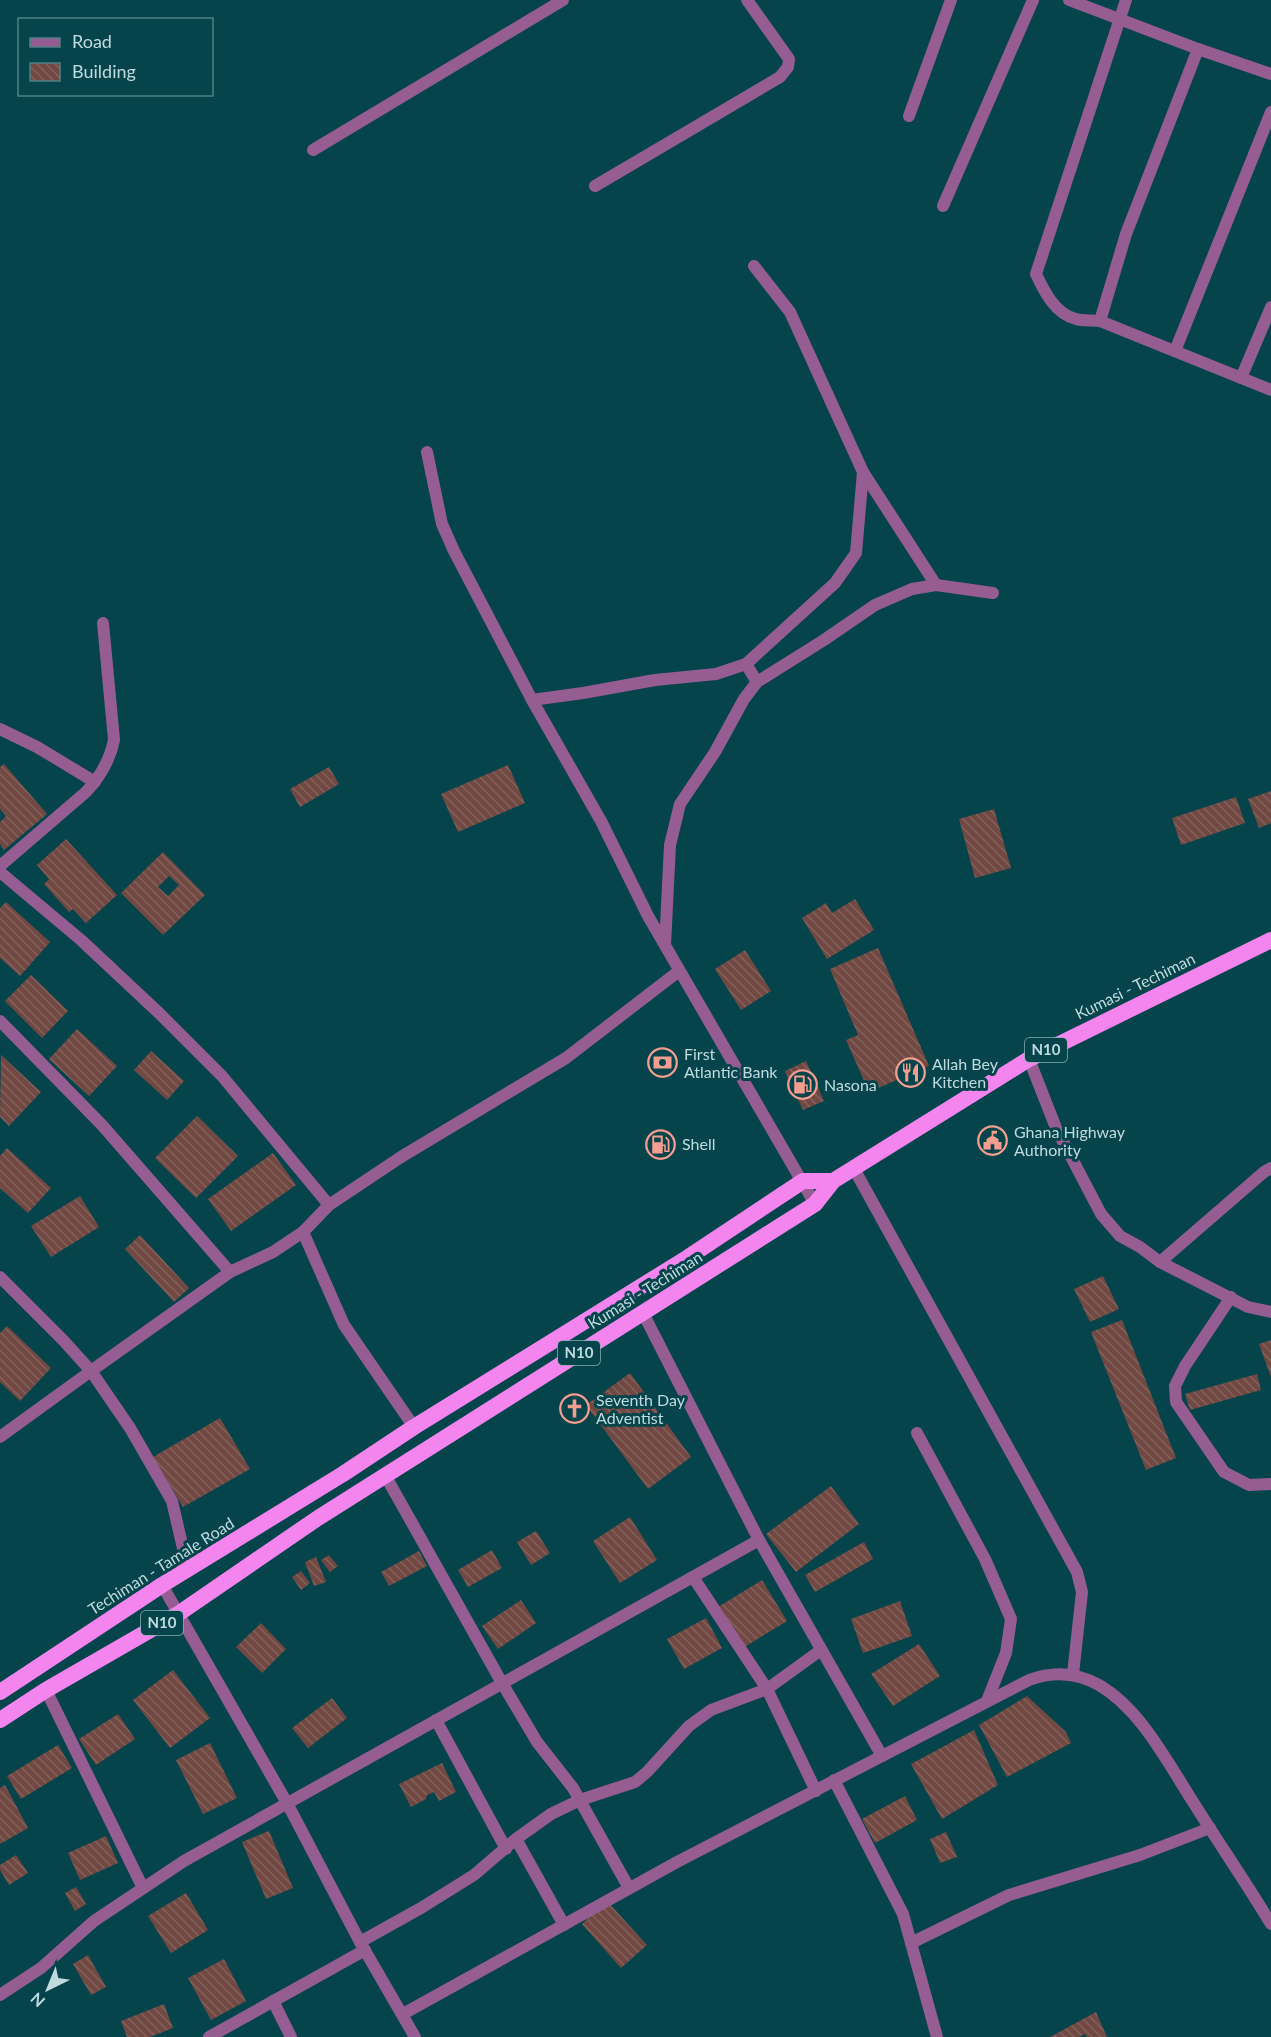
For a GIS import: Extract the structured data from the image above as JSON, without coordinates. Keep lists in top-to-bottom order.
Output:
{
  "streets": {
    "highway": ["Kumasi - Techiman", "N10", "Techiman - Tamale Road"]
  },
  "crossings": [
    ["Kumasi - Techiman", "N10"],
    ["Kumasi - Techiman", "Techiman - Tamale Road"]
  ],
  "places": {
    "bank": ["First Atlantic Bank"],
    "restaurant": ["Allah Bey Kitchen"],
    "fuel station": ["Nasona", "Shell"],
    "public building": ["Ghana Highway Authority"],
    "church": ["Seventh Day Adventist"]
  },
  "legend": ["Road", "Building"],
  "north": "bottom left"
}
